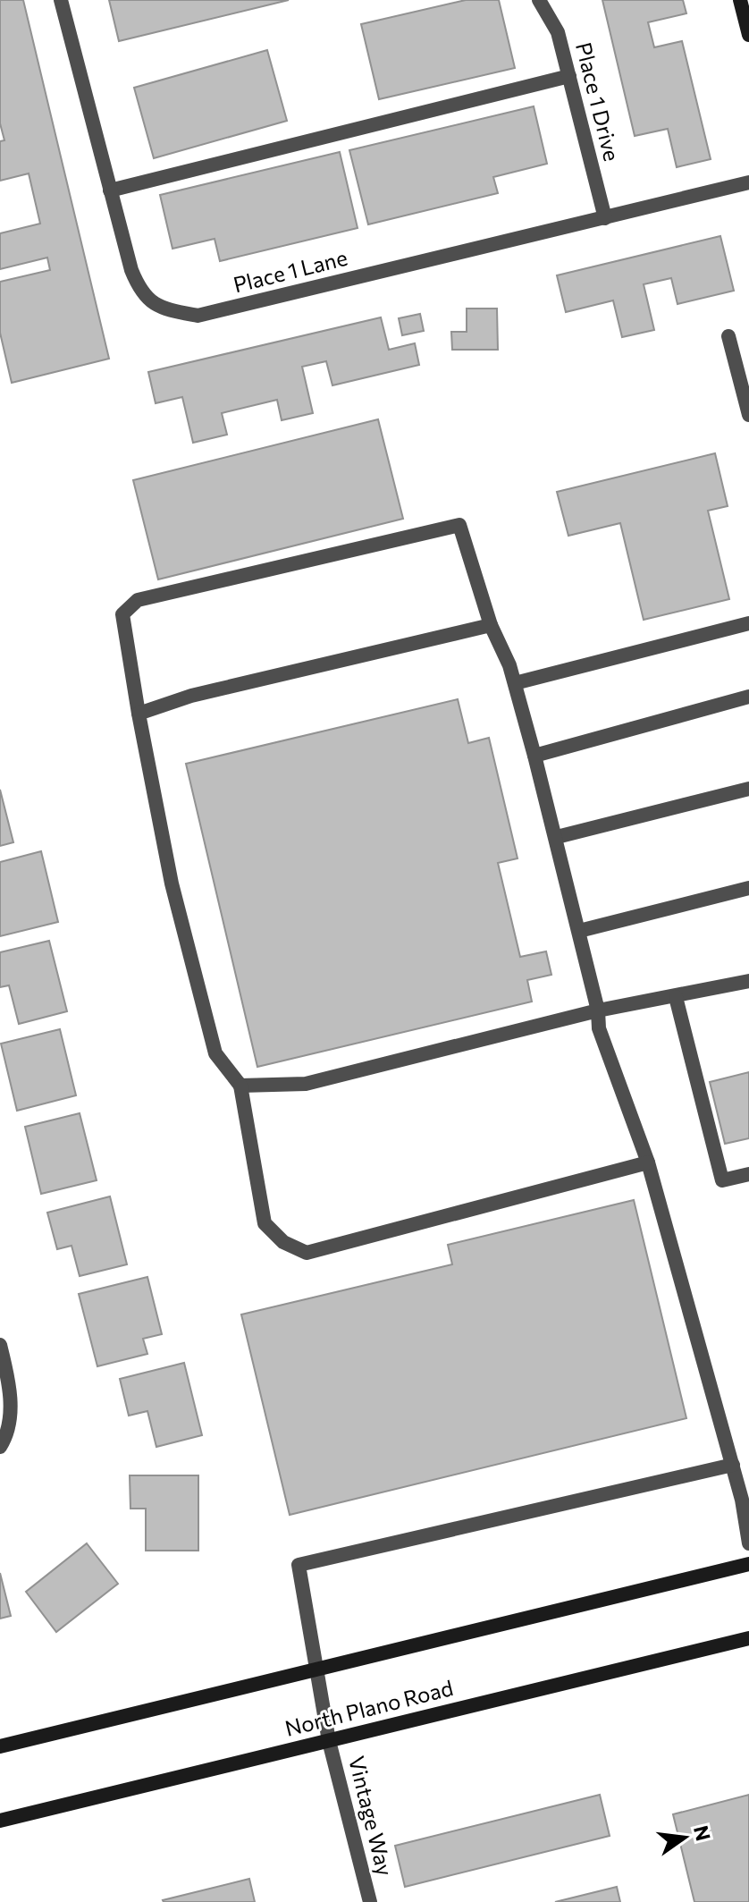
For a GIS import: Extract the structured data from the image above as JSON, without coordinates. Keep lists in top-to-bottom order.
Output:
{
  "streets": {
    "main road": ["North Plano Road"],
    "street": ["Place 1 Drive", "Place 1 Lane", "Vintage Way"]
  },
  "crossings": [
    ["Place 1 Drive", "Place 1 Lane"],
    ["North Plano Road", "Vintage Way"]
  ],
  "north": "right"
}
